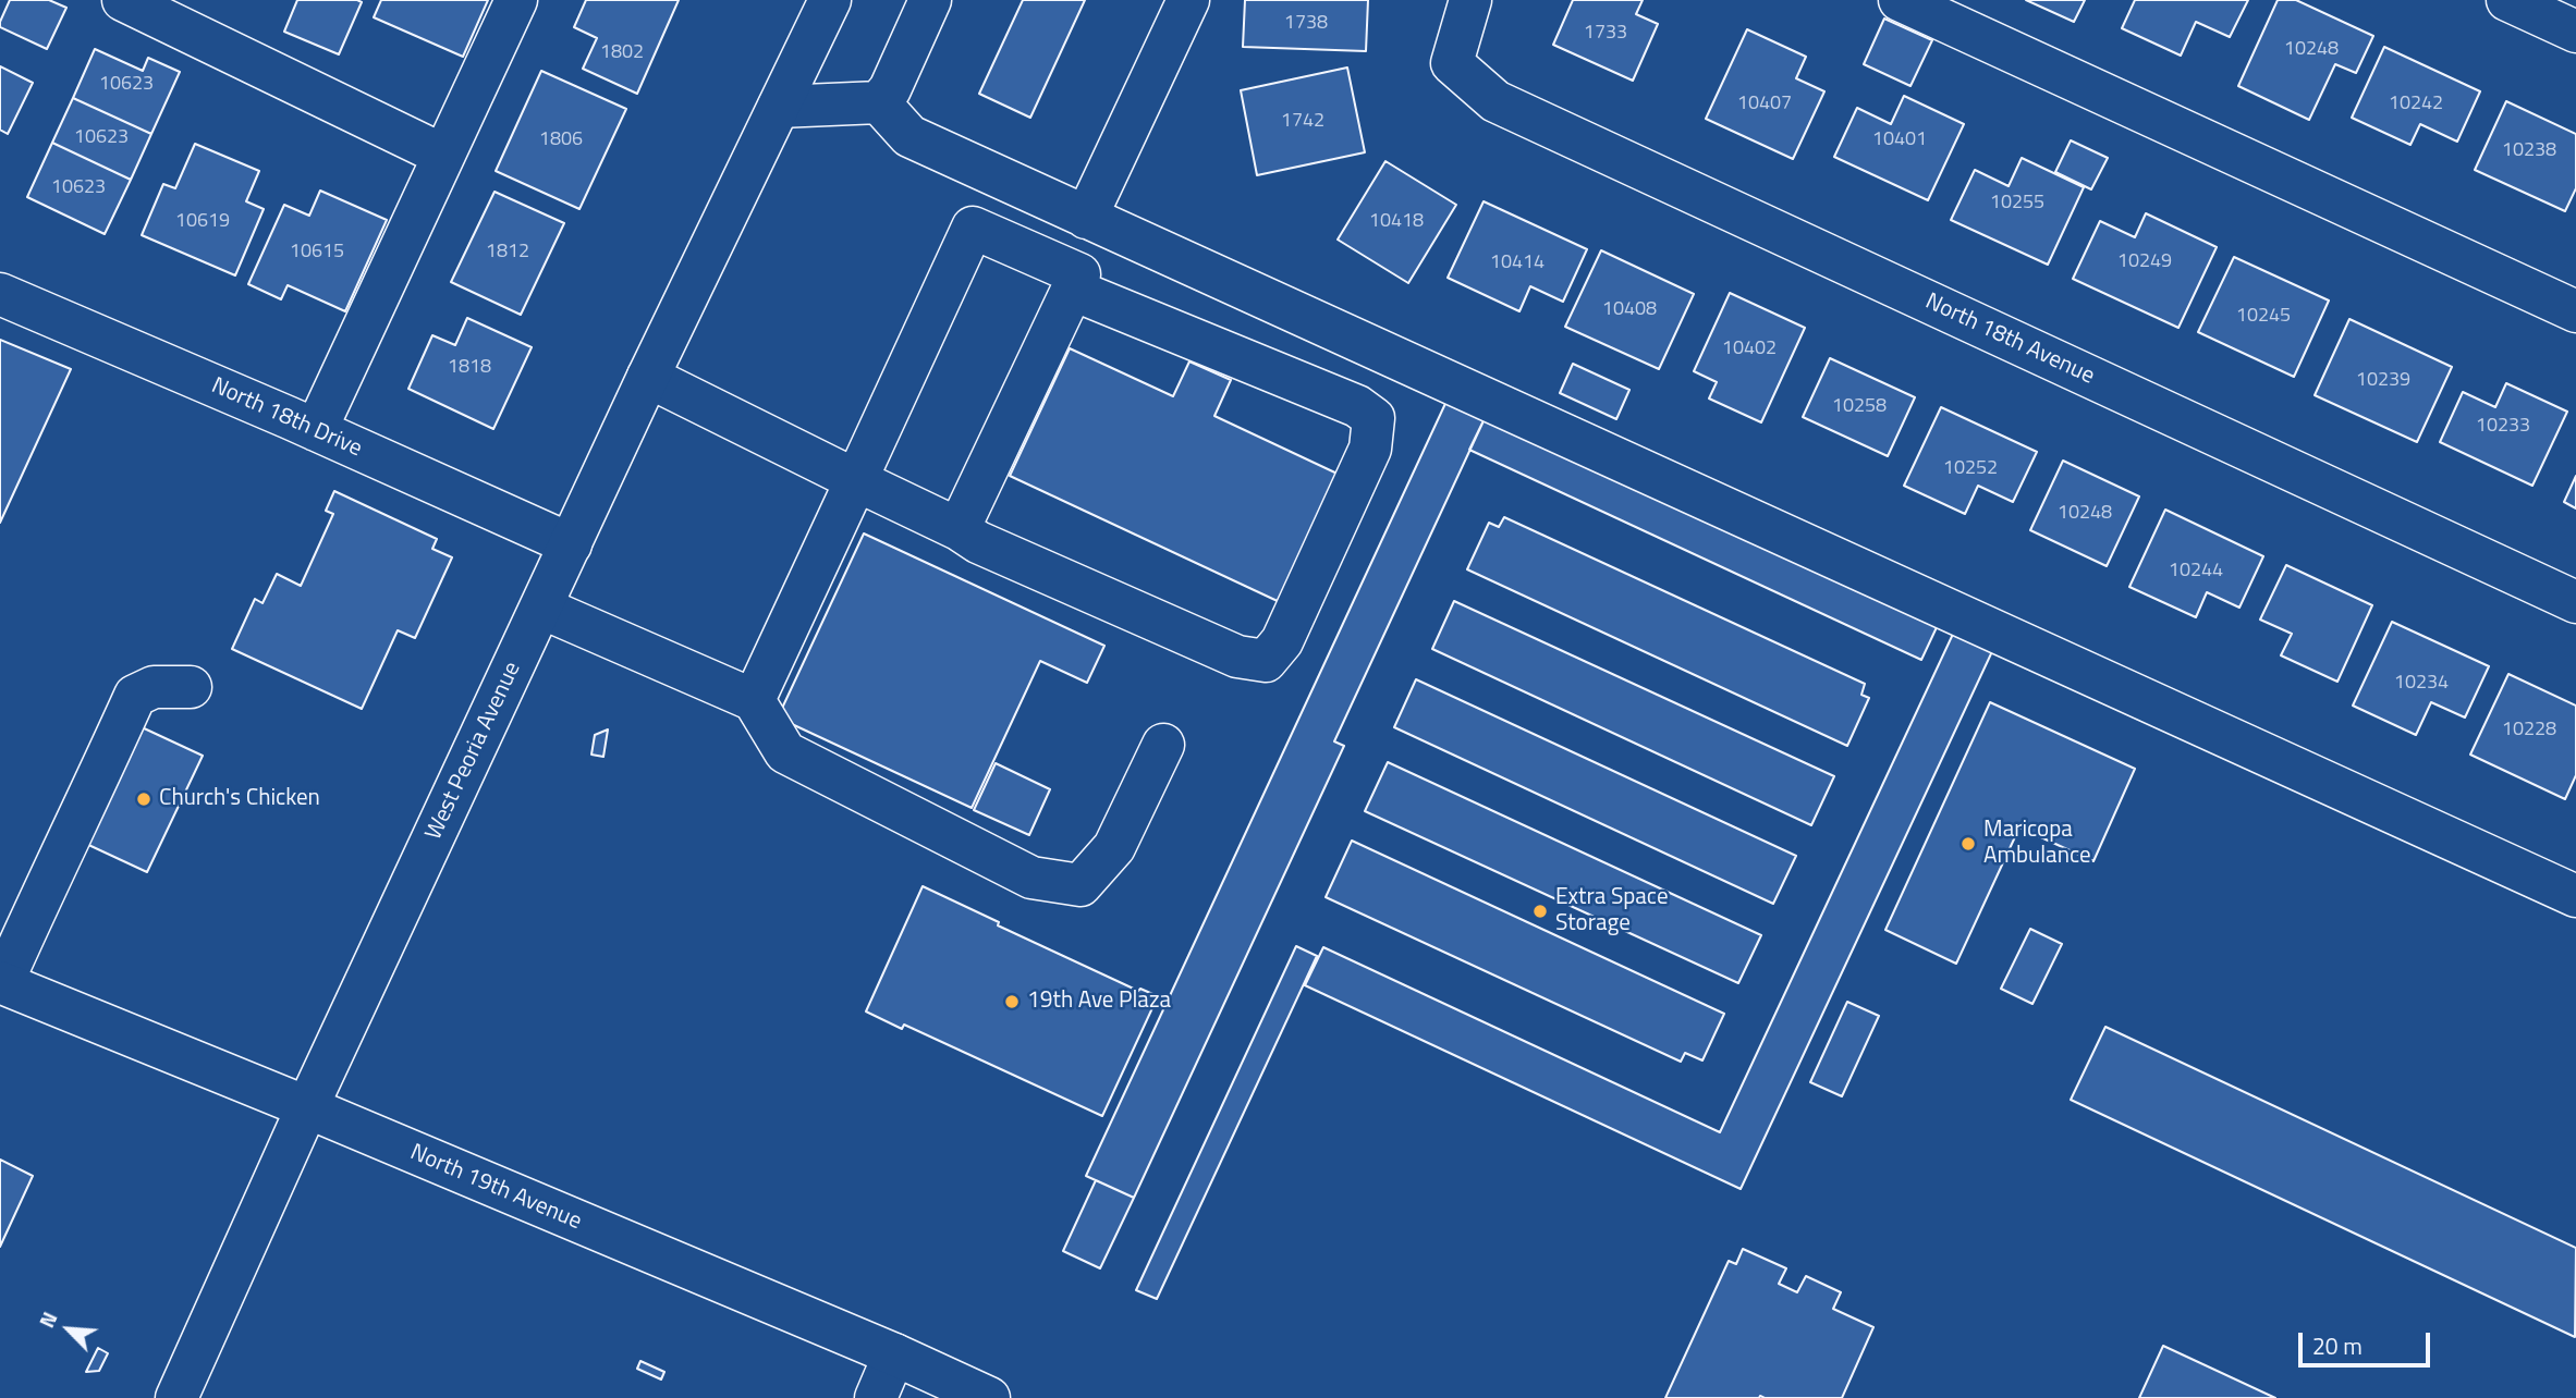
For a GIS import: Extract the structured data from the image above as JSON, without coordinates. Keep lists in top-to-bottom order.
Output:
{
  "streets": {
    "main road": [
      "North 18th Avenue",
      "North 18th Drive",
      "West Peoria Avenue",
      "North 19th Avenue"
    ]
  },
  "crossings": [
    ["North 18th Drive", "West Peoria Avenue"],
    ["West Peoria Avenue", "North 19th Avenue"]
  ],
  "places": [
    "Church's Chicken",
    "Maricopa Ambulance",
    "Extra Space Storage",
    "19th Ave Plaza"
  ],
  "house_numbers": [
    "1738",
    "1733",
    "10248",
    "1802",
    "10623",
    "10407",
    "10242",
    "1742",
    "10623",
    "1806",
    "10401",
    "10238",
    "10623",
    "10255",
    "10619",
    "10418",
    "10615",
    "1812",
    "10249",
    "10414",
    "10408",
    "10245",
    "10402",
    "1818",
    "10239",
    "10258",
    "10233",
    "10252",
    "10248",
    "10244",
    "10234",
    "10228"
  ],
  "scale_bar": "20 m",
  "north": "top left"
}
